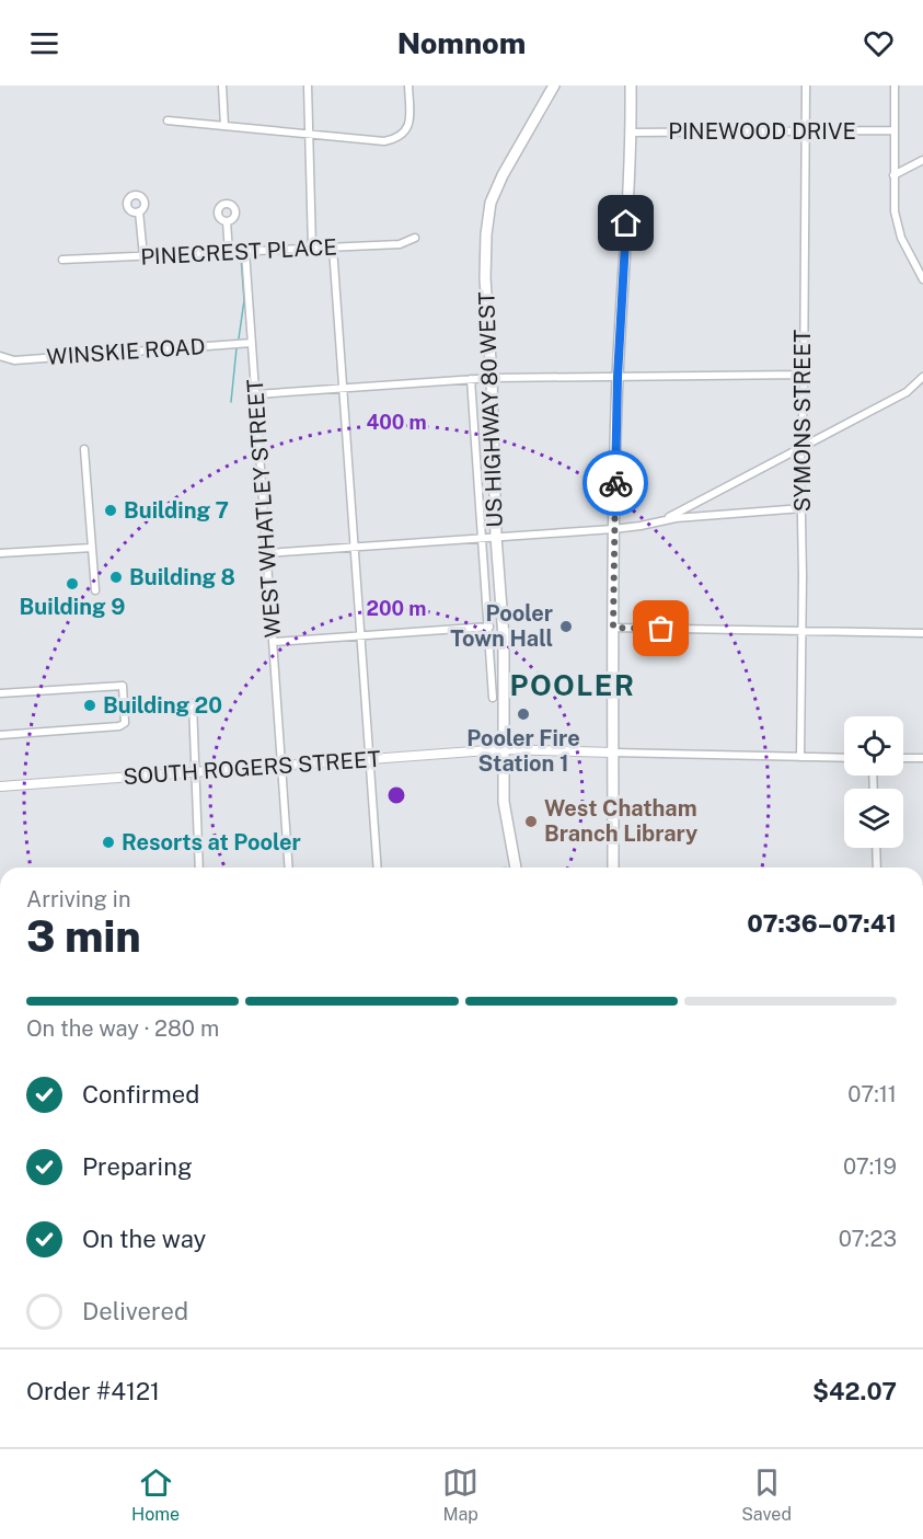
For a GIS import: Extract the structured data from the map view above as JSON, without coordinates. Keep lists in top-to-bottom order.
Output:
{
  "streets": {
    "main road": ["US HIGHWAY 80 WEST"],
    "street": [
      "PINEWOOD DRIVE",
      "PINECREST PLACE",
      "WINSKIE ROAD",
      "SYMONS STREET",
      "WEST WHATLEY STREET",
      "SOUTH ROGERS STREET"
    ]
  },
  "crossings": [
    ["PINEWOOD DRIVE", "SYMONS STREET"],
    ["PINECREST PLACE", "WEST WHATLEY STREET"],
    ["WINSKIE ROAD", "WEST WHATLEY STREET"],
    ["US HIGHWAY 80 WEST", "SOUTH ROGERS STREET"],
    ["WEST WHATLEY STREET", "SOUTH ROGERS STREET"]
  ],
  "districts": ["POOLER"],
  "places": [
    "Building 7",
    "Building 8",
    "Building 9",
    "Pooler Town Hall",
    "Building 20",
    "Pooler Fire Station 1",
    "West Chatham Branch Library",
    "Resorts at Pooler"
  ],
  "page": {
    "header": "Nomnom",
    "heading": ["3 min", "Arriving in", "07:36–07:41"],
    "panel": ["Order #4121", "$42.07"],
    "bar": "On the way · 280 m",
    "list": [
      ["Confirmed", "07:11"],
      ["Preparing", "07:19"],
      ["On the way", "07:23"],
      "Delivered"
    ],
    "tabs": ["Home", "Map", "Saved"]
  },
  "rings": ["400 m", "200 m"]
}
